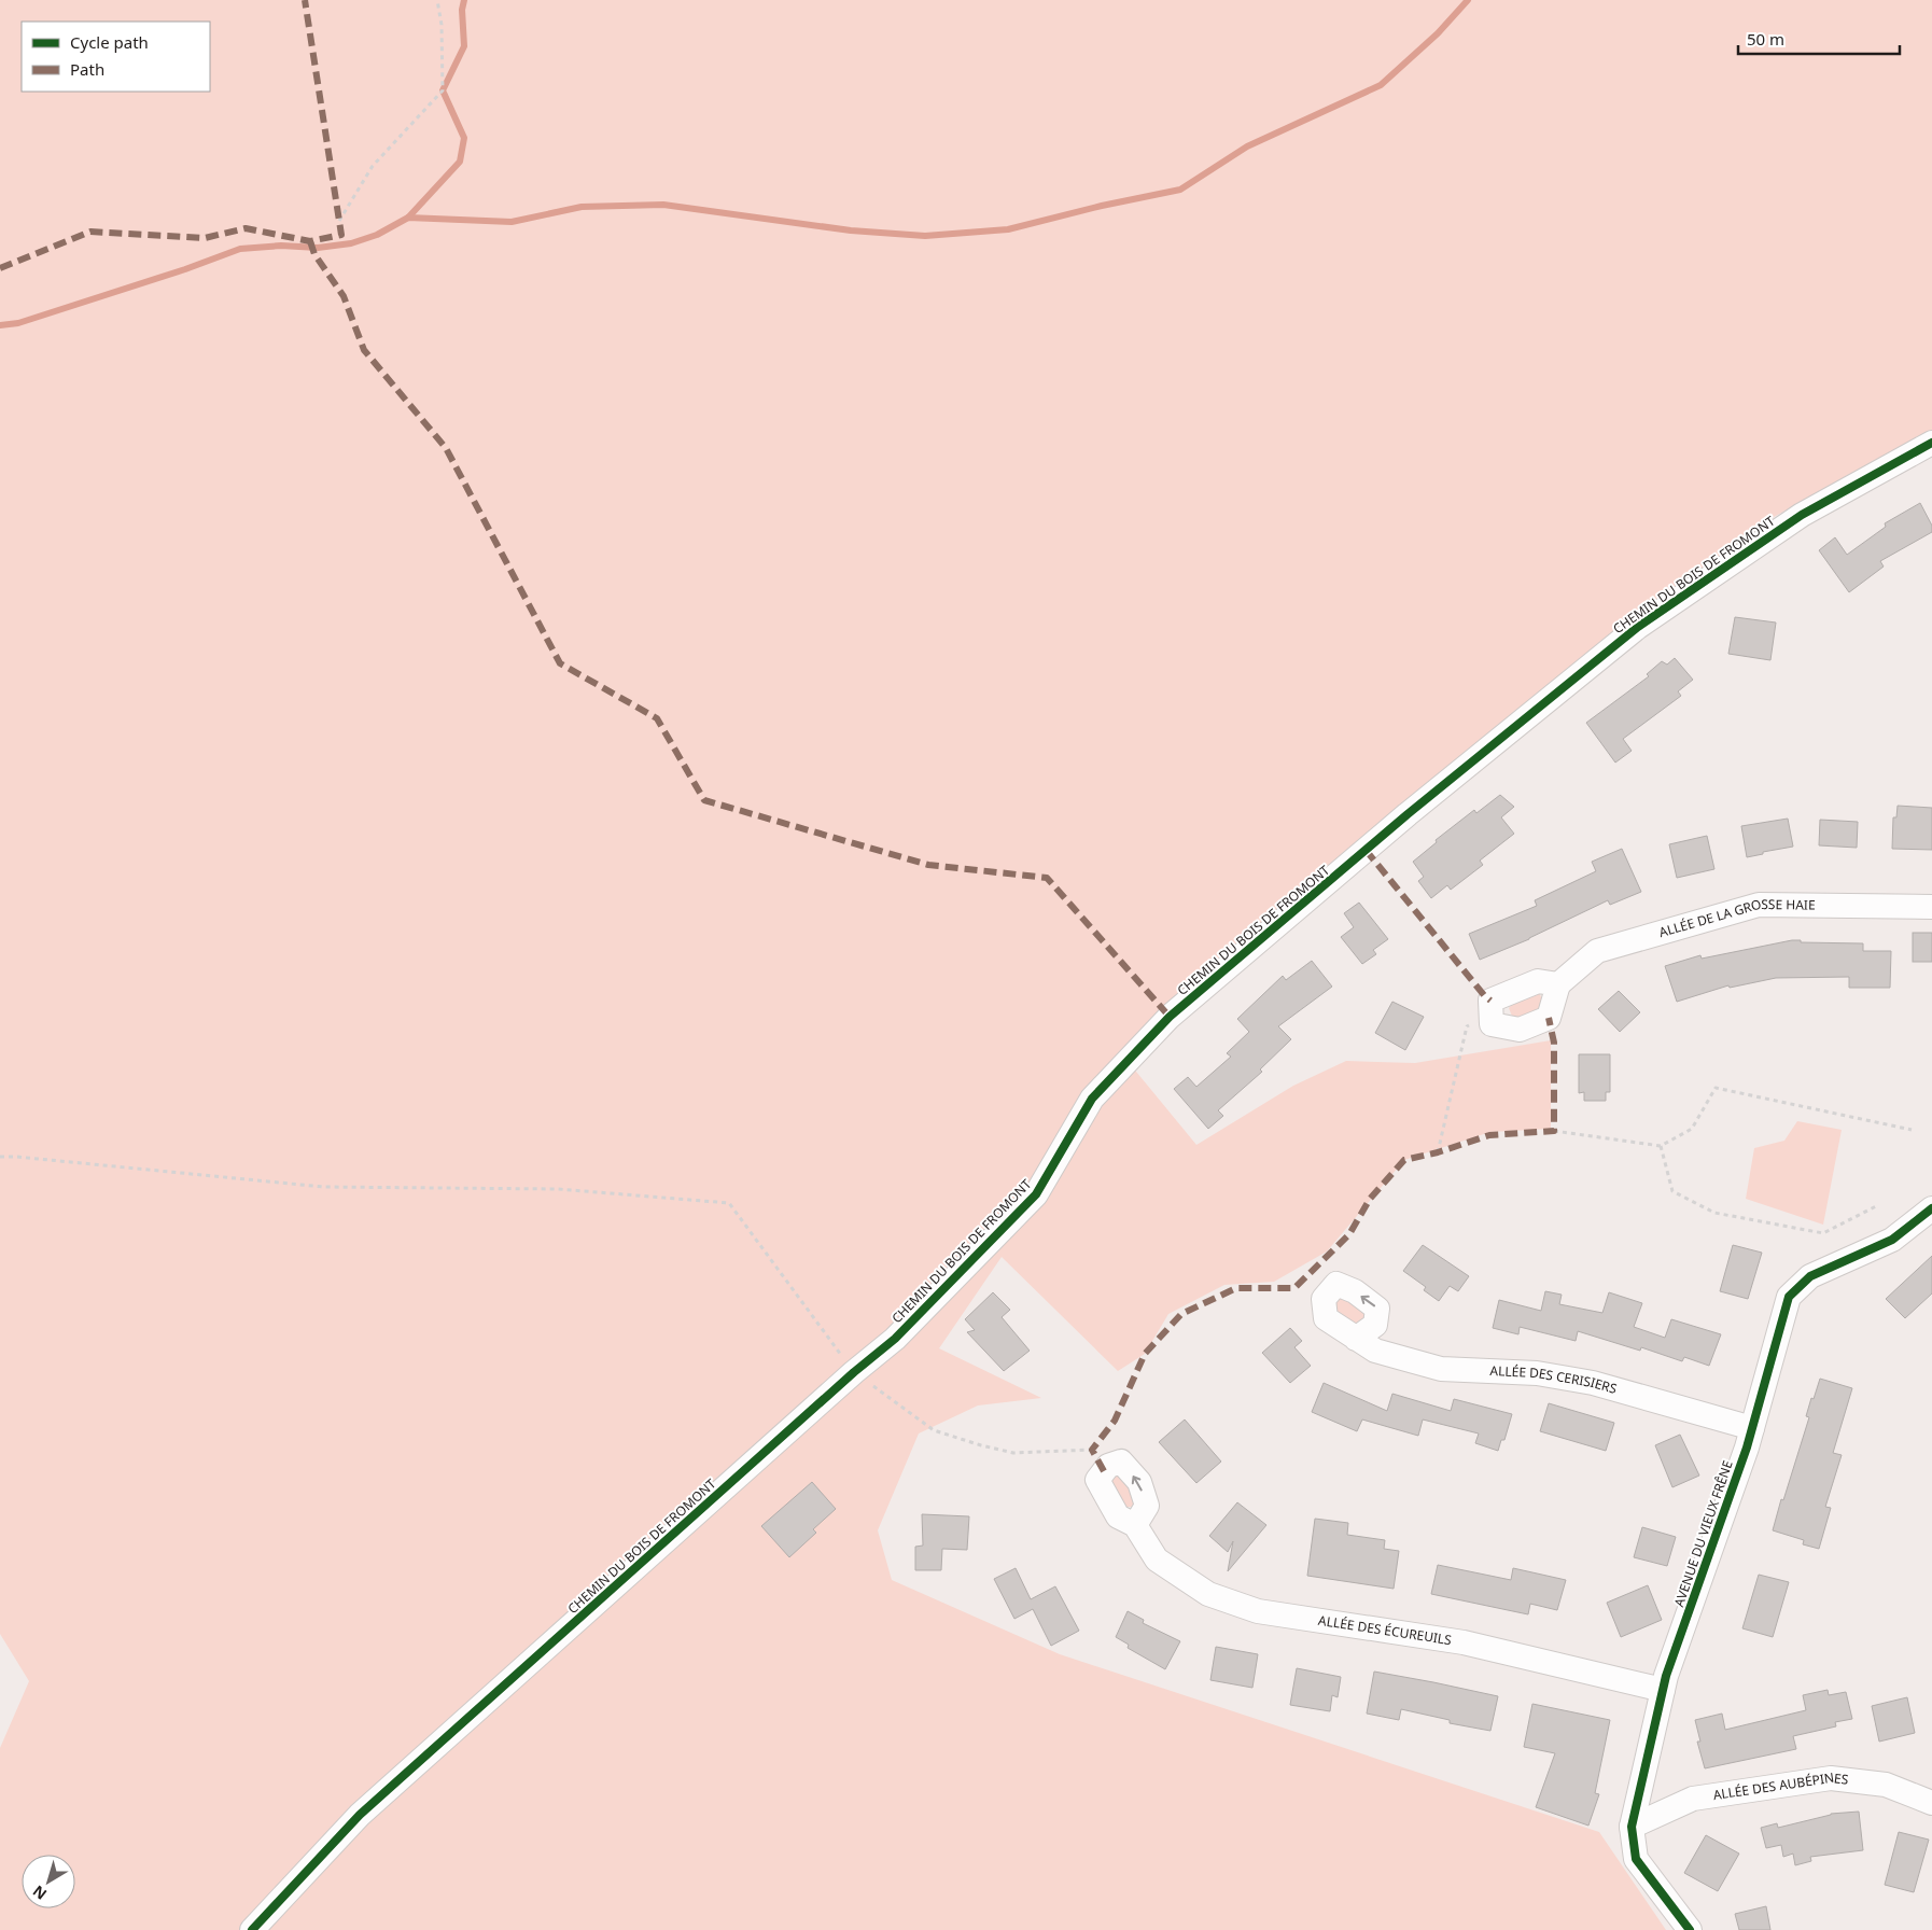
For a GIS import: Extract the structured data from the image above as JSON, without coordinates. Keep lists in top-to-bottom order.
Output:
{
  "streets": {
    "street": [
      "CHEMIN DU BOIS DE FROMONT",
      "ALLÉE DE LA GROSSE HAIE",
      "ALLÉE DES CERISIERS",
      "AVENUE DU VIEUX FRÊNE",
      "ALLÉE DES ÉCUREUILS",
      "ALLÉE DES AUBÉPINES"
    ]
  },
  "crossings": [
    ["ALLÉE DES CERISIERS", "AVENUE DU VIEUX FRÊNE"],
    ["AVENUE DU VIEUX FRÊNE", "ALLÉE DES ÉCUREUILS"],
    ["AVENUE DU VIEUX FRÊNE", "ALLÉE DES AUBÉPINES"]
  ],
  "legend": ["Cycle path", "Path"],
  "scale_bar": "50 m",
  "north": "bottom left"
}
